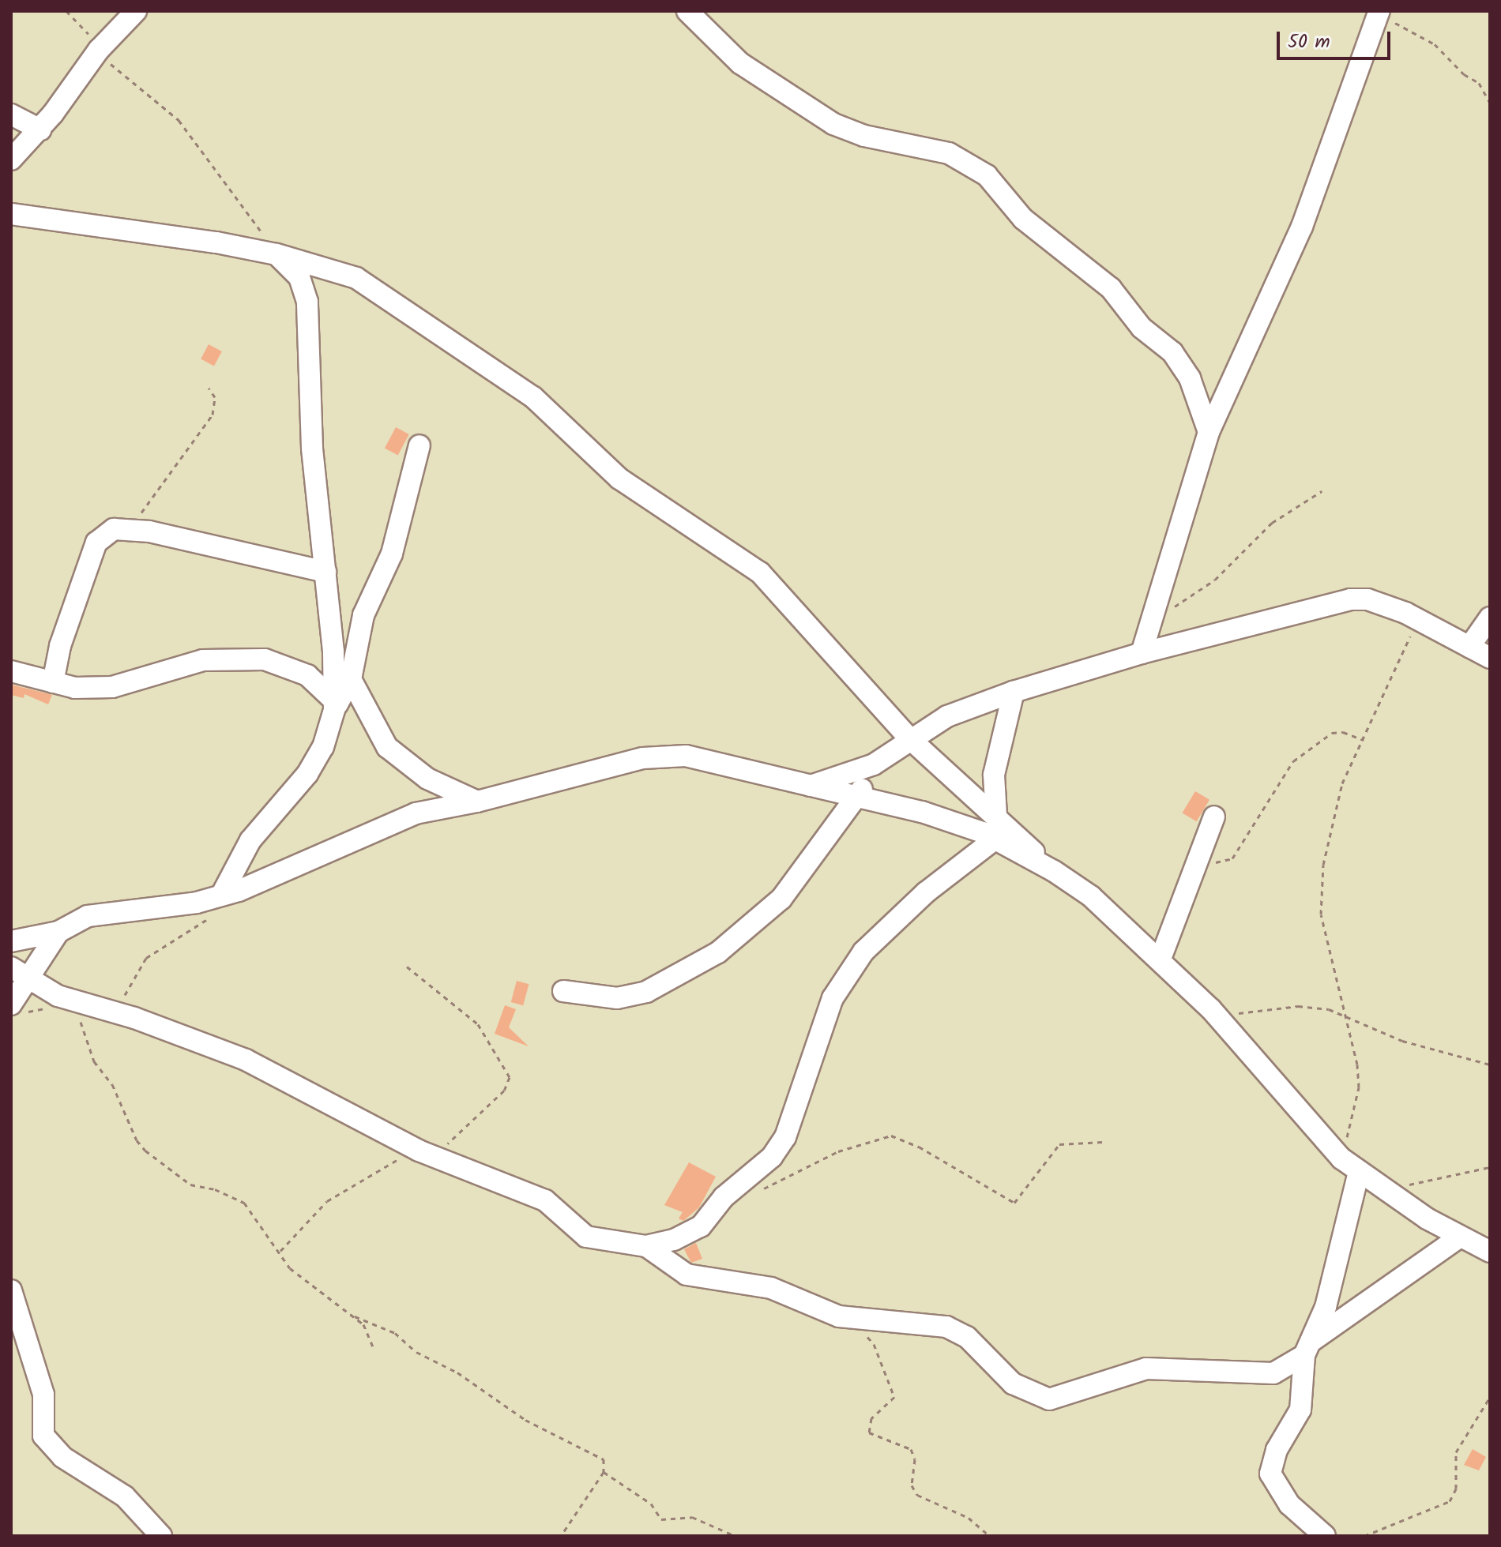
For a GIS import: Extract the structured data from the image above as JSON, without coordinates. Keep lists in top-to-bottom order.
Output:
{
  "scale_bar": "50 m"
}
